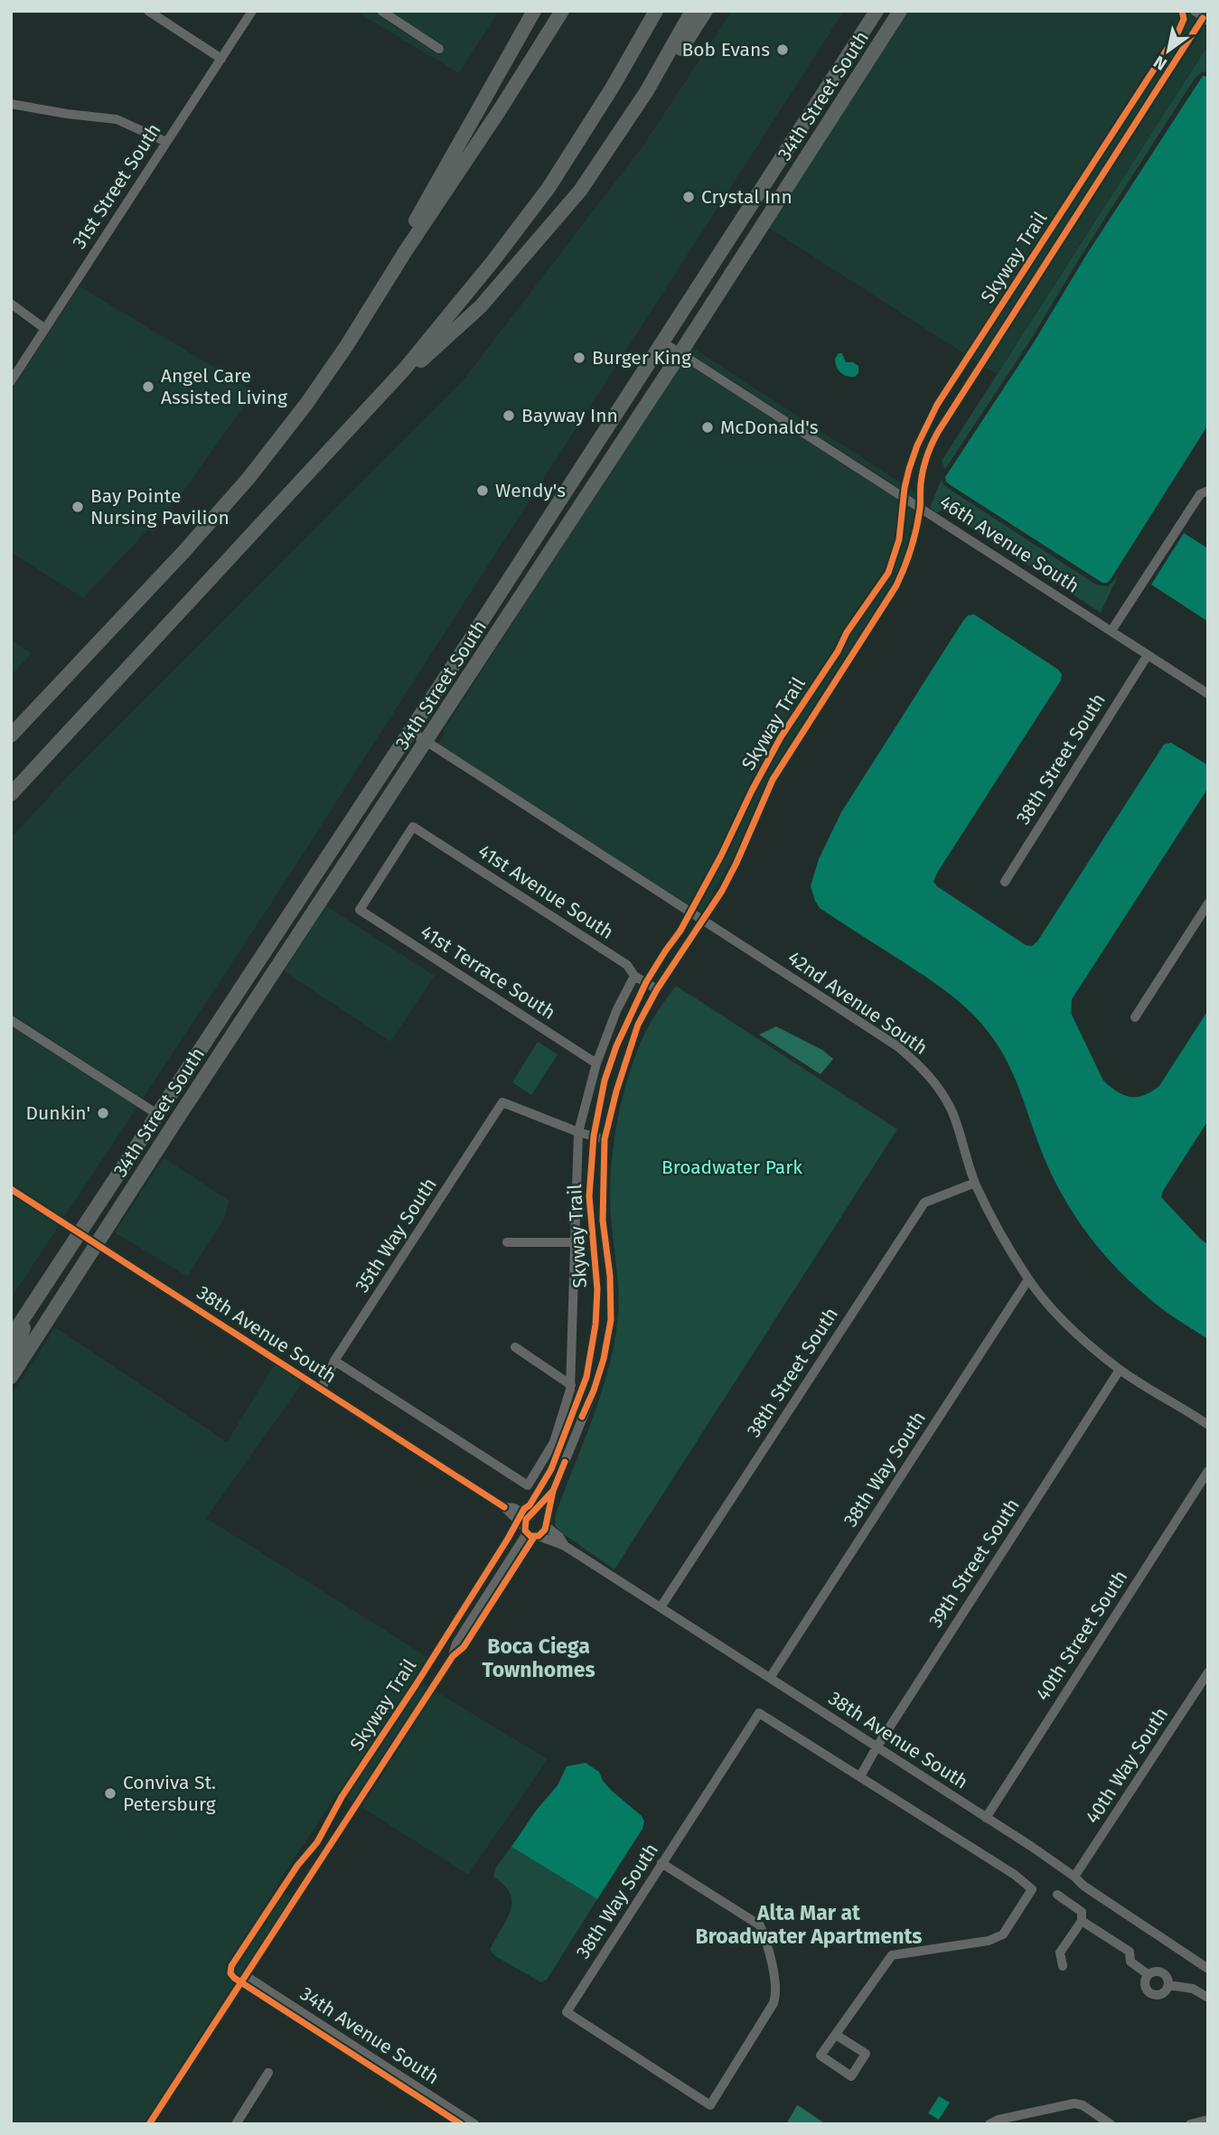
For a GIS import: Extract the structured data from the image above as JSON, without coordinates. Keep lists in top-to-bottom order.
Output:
{
  "streets": {
    "highway": ["34th Street South"],
    "street": [
      "31st Street South",
      "46th Avenue South",
      "38th Street South",
      "41st Avenue South",
      "41st Terrace South",
      "42nd Avenue South",
      "35th Way South",
      "38th Avenue South",
      "38th Way South",
      "39th Street South",
      "40th Street South",
      "40th Way South",
      "34th Avenue South"
    ],
    "cycle path": ["Skyway Trail"]
  },
  "crossings": [
    ["34th Street South", "46th Avenue South"],
    ["34th Street South", "42nd Avenue South"],
    ["34th Street South", "38th Avenue South"],
    ["46th Avenue South", "38th Street South"],
    ["38th Street South", "42nd Avenue South"],
    ["38th Street South", "38th Avenue South"],
    ["41st Avenue South", "41st Terrace South"],
    ["42nd Avenue South", "38th Way South"],
    ["42nd Avenue South", "39th Street South"],
    ["35th Way South", "38th Avenue South"],
    ["38th Avenue South", "38th Way South"],
    ["38th Avenue South", "39th Street South"],
    ["38th Avenue South", "40th Street South"],
    ["38th Avenue South", "40th Way South"],
    ["38th Way South", "39th Street South"]
  ],
  "districts": ["Boca Ciega Townhomes", "Alta Mar at Broadwater Apartments"],
  "parks": ["Broadwater Park"],
  "places": [
    "Bob Evans",
    "Crystal Inn",
    "Burger King",
    "Angel Care Assisted Living",
    "Bayway Inn",
    "McDonald's",
    "Wendy's",
    "Bay Pointe Nursing Pavilion",
    "Dunkin'",
    "Conviva St. Petersburg"
  ],
  "north": "bottom left"
}
